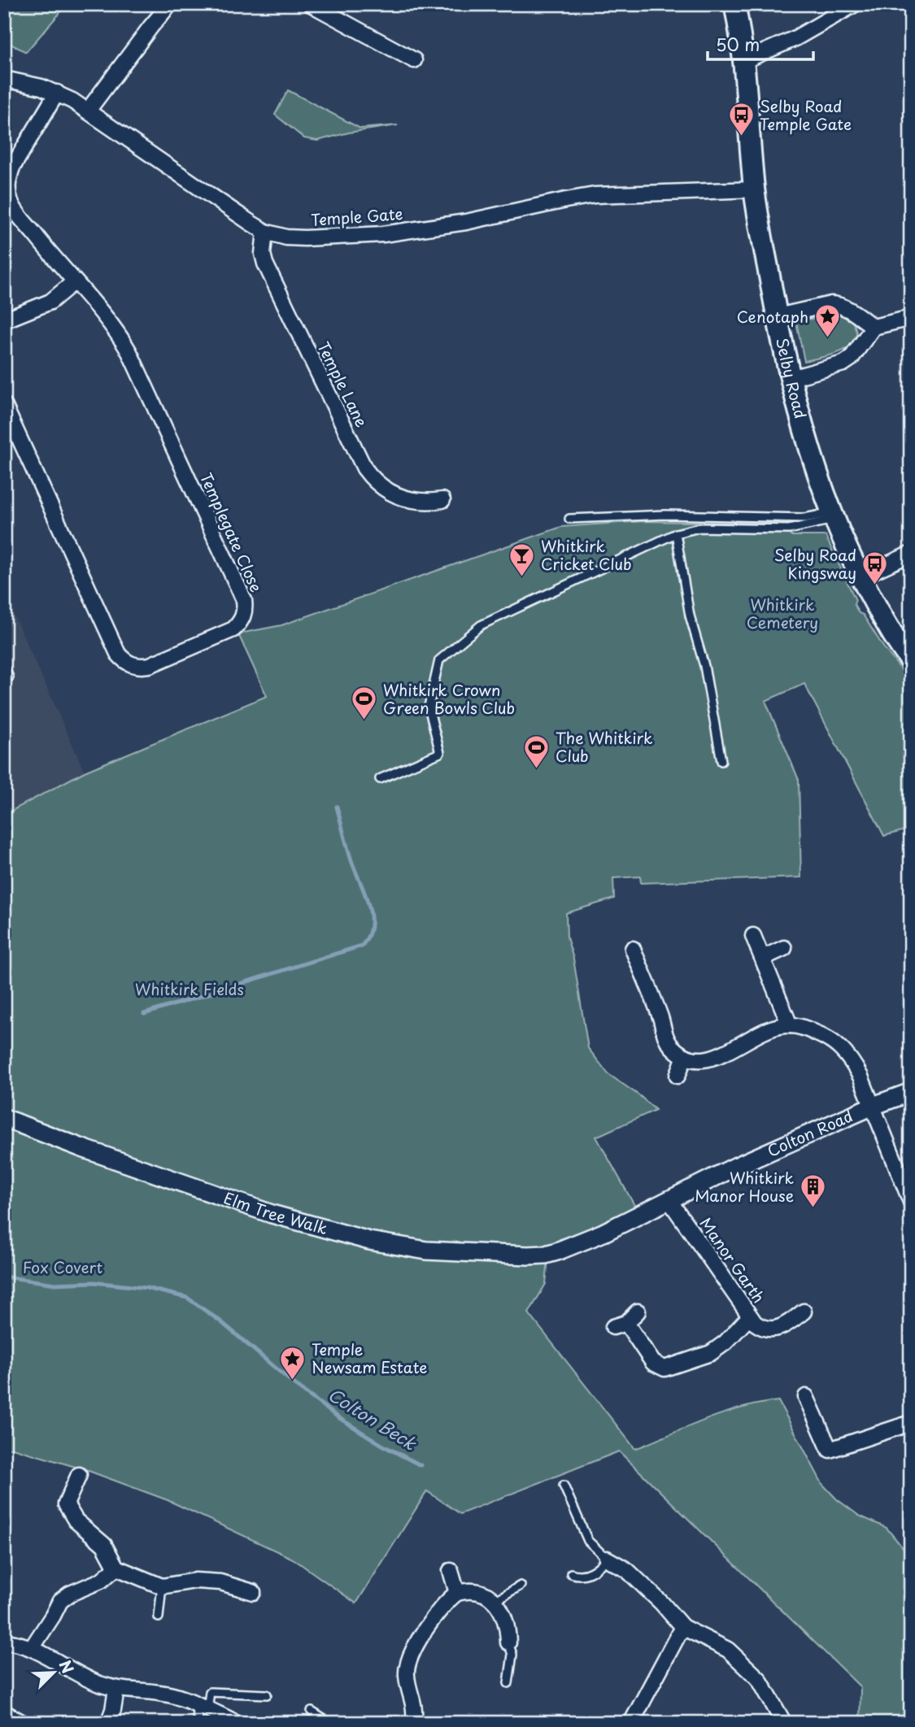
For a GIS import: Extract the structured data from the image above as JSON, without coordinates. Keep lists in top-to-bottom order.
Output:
{
  "streets": {
    "main road": ["Selby Road"],
    "street": [
      "Temple Gate",
      "Temple Lane",
      "Templegate Close",
      "Colton Road",
      "Elm Tree Walk",
      "Manor Garth"
    ]
  },
  "crossings": [
    ["Temple Gate", "Selby Road"],
    ["Temple Gate", "Temple Lane"],
    ["Temple Gate", "Templegate Close"],
    ["Colton Road", "Elm Tree Walk"],
    ["Colton Road", "Manor Garth"]
  ],
  "water": ["Colton Beck"],
  "parks": ["Whitkirk Cemetery", "Whitkirk Fields", "Fox Covert"],
  "places": {
    "bus stop": ["Selby Road Temple Gate", "Selby Road Kingsway"],
    "place": ["Cenotaph", "Temple Newsam Estate"],
    "bar": ["Whitkirk Cricket Club"],
    "sports": ["Whitkirk Crown Green Bowls Club", "The Whitkirk Club"],
    "building": ["Whitkirk Manor House"]
  },
  "scale_bar": "50 m",
  "north": "top right"
}
